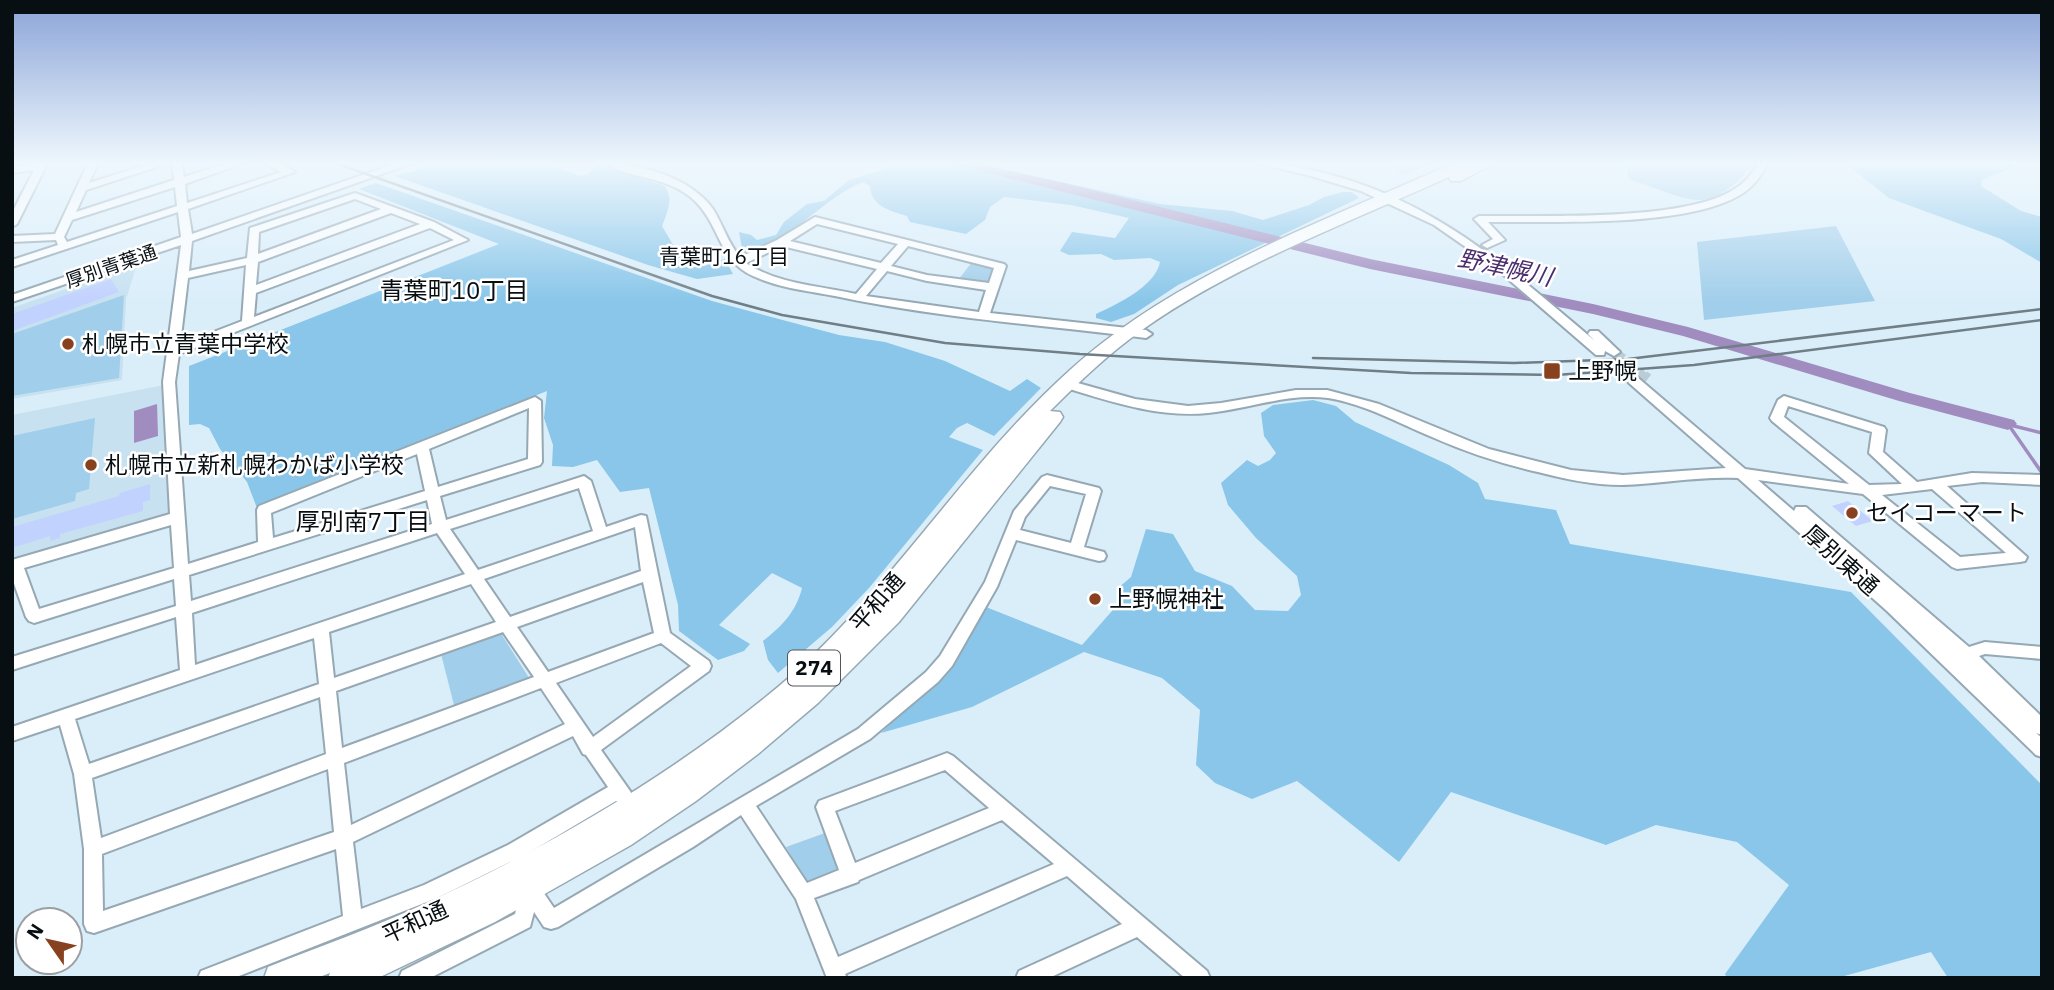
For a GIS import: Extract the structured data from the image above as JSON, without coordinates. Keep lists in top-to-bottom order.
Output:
{
  "streets": {
    "highway": ["平和通", "274"],
    "street": ["厚別青葉通", "厚別東通"]
  },
  "districts": ["青葉町16丁目", "青葉町10丁目", "厚別南7丁目"],
  "water": ["野津幌川"],
  "places": {
    "other": [
      "札幌市立青葉中学校",
      "札幌市立新札幌わかば小学校",
      "セイコーマート",
      "上野幌神社"
    ],
    "transit": ["上野幌"]
  },
  "north": "top left"
}
